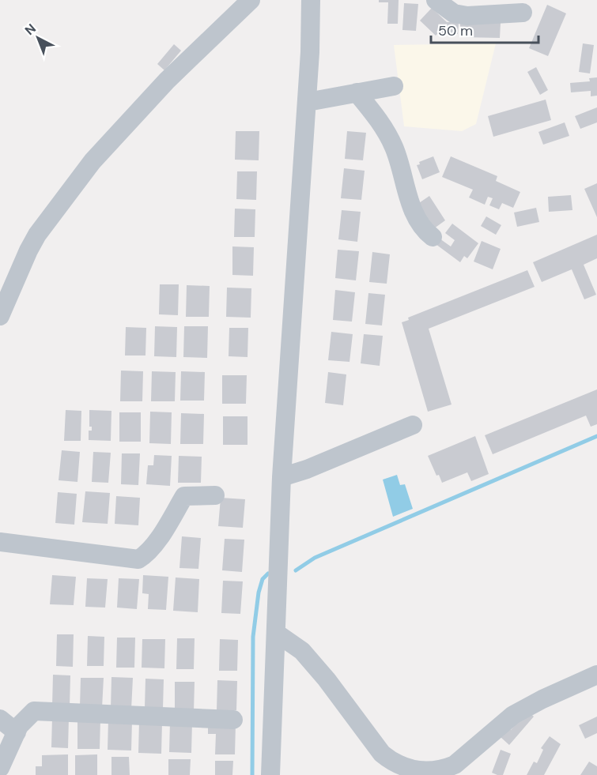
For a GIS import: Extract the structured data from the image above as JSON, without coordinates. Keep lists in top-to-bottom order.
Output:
{
  "scale_bar": "50 m",
  "north": "top left"
}
